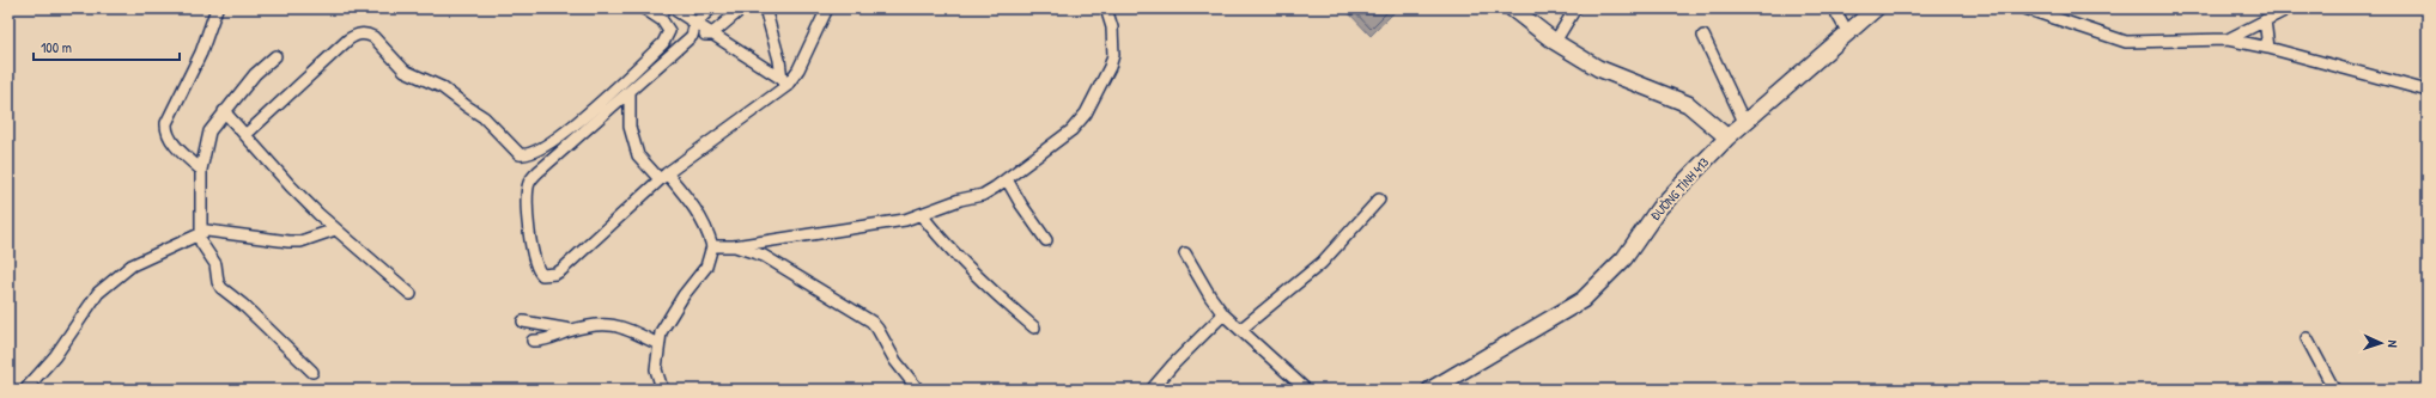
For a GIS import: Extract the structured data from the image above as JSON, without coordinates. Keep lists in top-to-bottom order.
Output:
{
  "streets": {
    "main road": ["ĐƯỜNG TỈNH 413"]
  },
  "scale_bar": "100 m",
  "north": "right"
}
